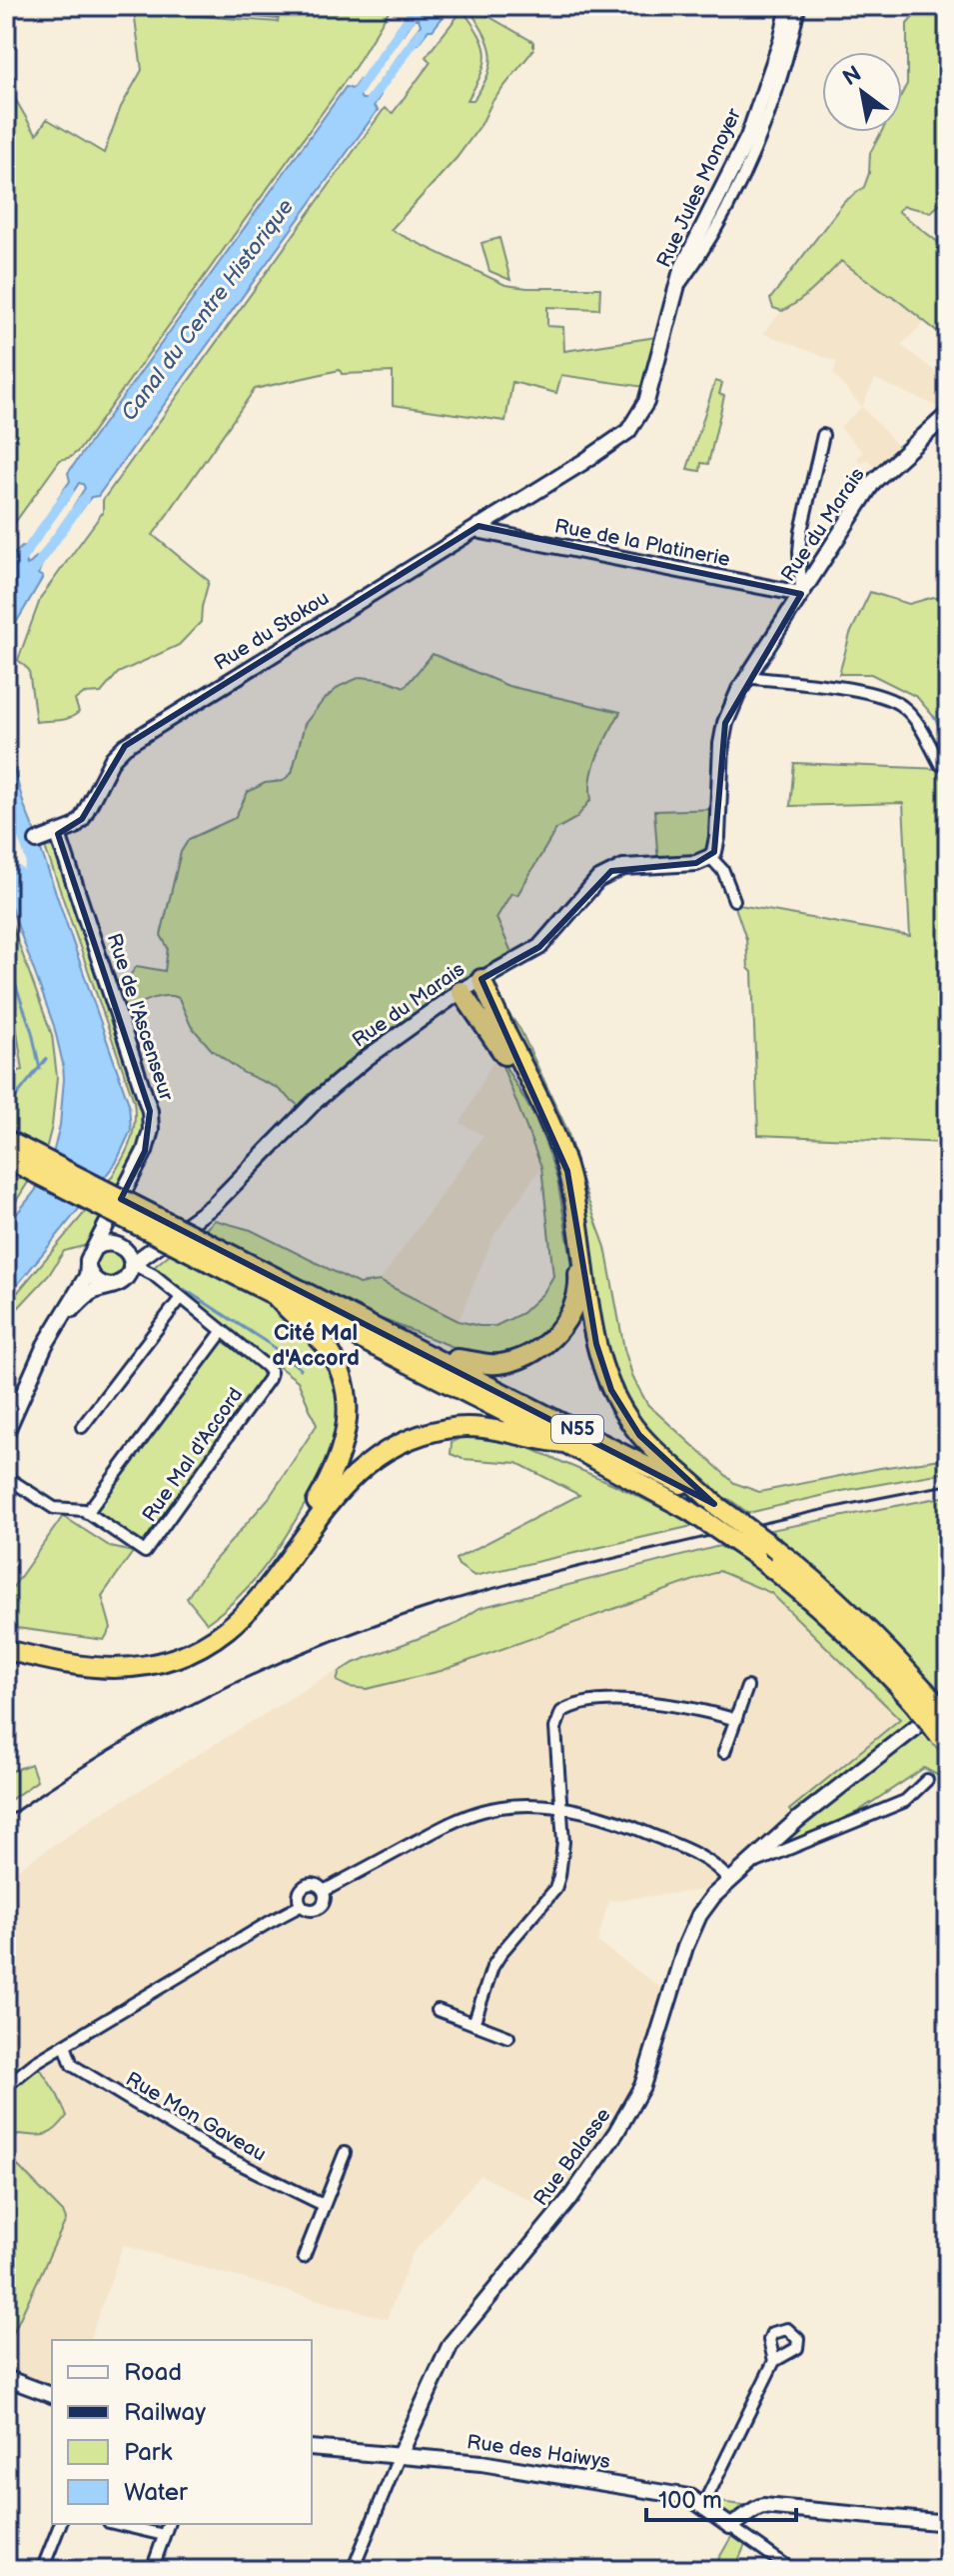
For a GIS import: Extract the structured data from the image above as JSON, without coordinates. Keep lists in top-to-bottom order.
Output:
{
  "streets": {
    "highway": ["N55"],
    "street": [
      "Rue Jules Monoyer",
      "Rue du Marais",
      "Rue de la Platinerie",
      "Rue du Stokou",
      "Rue de l'Ascenseur",
      "Rue Mal d'Accord",
      "Rue Mon Gaveau",
      "Rue Balasse",
      "Rue des Haiwys"
    ]
  },
  "crossings": [
    ["Rue Jules Monoyer", "Rue de la Platinerie"],
    ["Rue Jules Monoyer", "Rue du Stokou"],
    ["Rue du Marais", "Rue de la Platinerie"],
    ["Rue du Marais", "Rue de l'Ascenseur"],
    ["Rue de la Platinerie", "Rue du Stokou"],
    ["Rue du Stokou", "Rue de l'Ascenseur"],
    ["Rue Balasse", "Rue des Haiwys"]
  ],
  "districts": ["Cité Mal d'Accord"],
  "water": ["Canal du Centre Historique"],
  "legend": [
    "Road",
    "Railway",
    "Park",
    "Water"
  ],
  "scale_bar": "100 m",
  "north": "top left"
}
